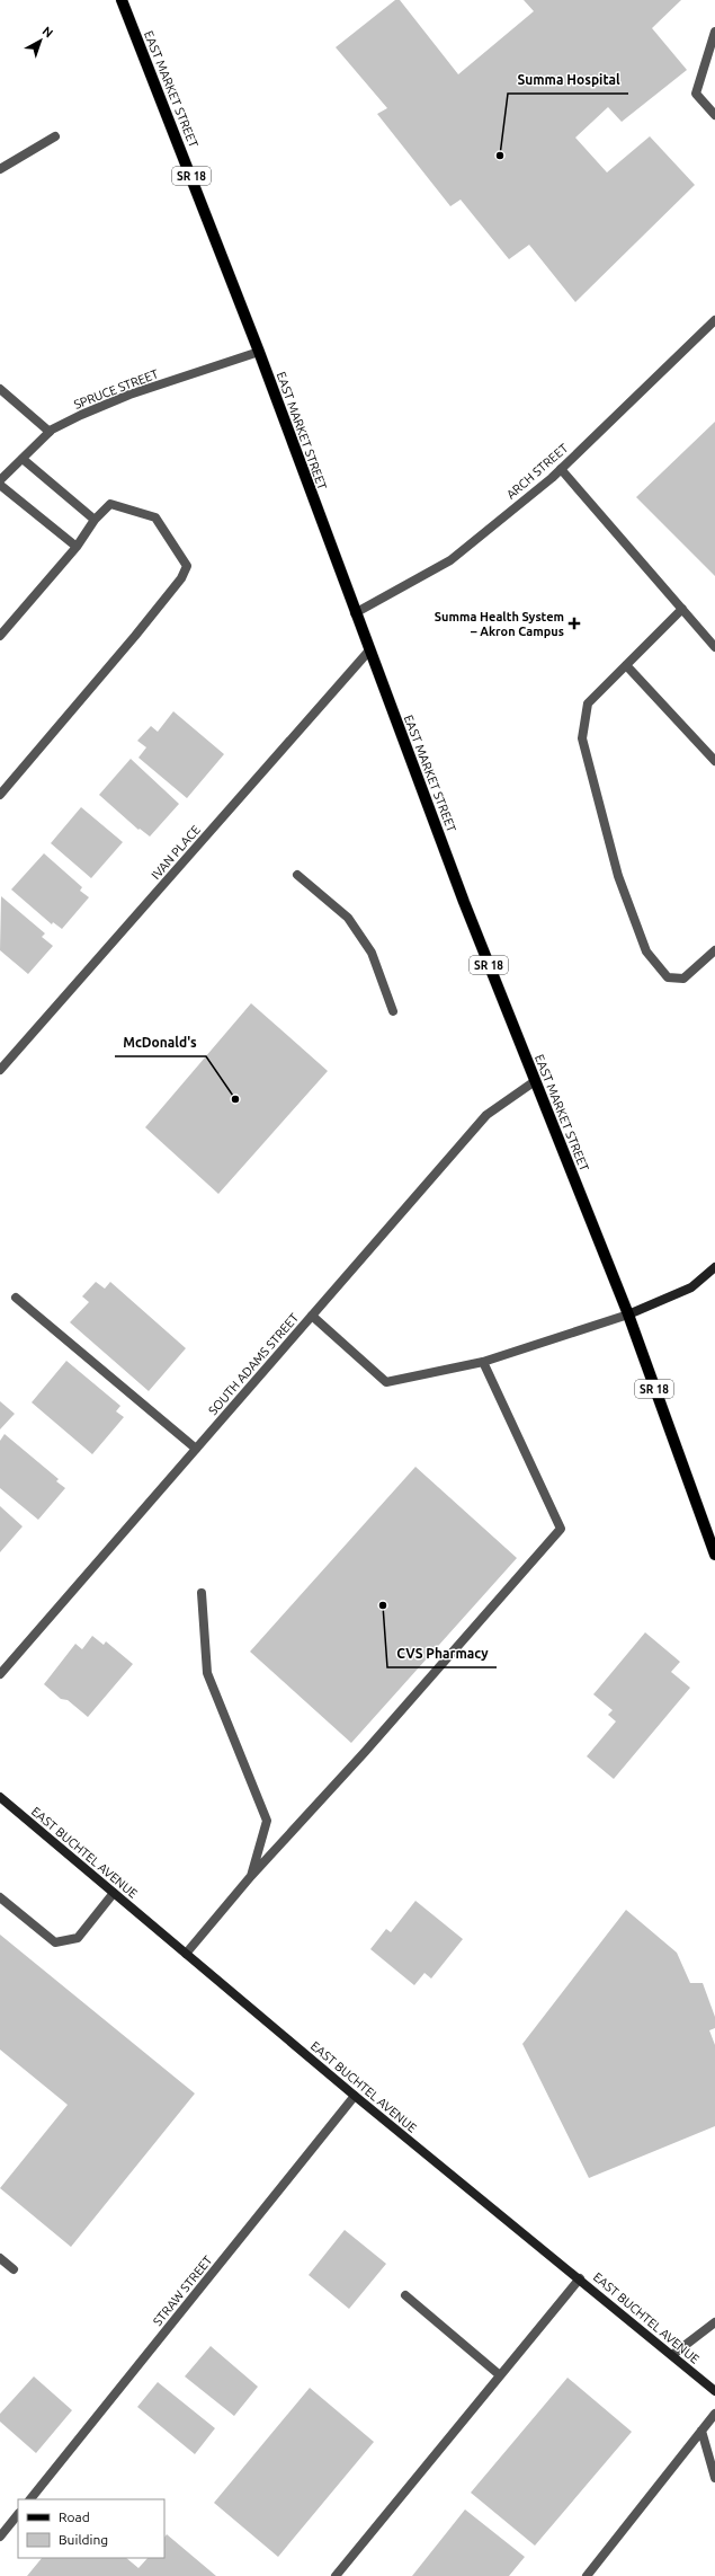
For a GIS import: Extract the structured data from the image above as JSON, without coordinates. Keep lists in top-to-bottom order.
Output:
{
  "streets": {
    "main road": ["EAST MARKET STREET", "SR 18", "EAST BUCHTEL AVENUE"],
    "street": [
      "SPRUCE STREET",
      "ARCH STREET",
      "IVAN PLACE",
      "SOUTH ADAMS STREET",
      "STRAW STREET"
    ]
  },
  "crossings": [
    ["EAST MARKET STREET", "SPRUCE STREET"],
    ["EAST MARKET STREET", "ARCH STREET"],
    ["EAST MARKET STREET", "IVAN PLACE"],
    ["EAST MARKET STREET", "SOUTH ADAMS STREET"],
    ["EAST BUCHTEL AVENUE", "STRAW STREET"]
  ],
  "places": {
    "other": ["Summa Hospital", "McDonald's", "CVS Pharmacy"],
    "health": ["Summa Health System – Akron Campus"]
  },
  "legend": ["Road", "Building"],
  "north": "top right"
}
